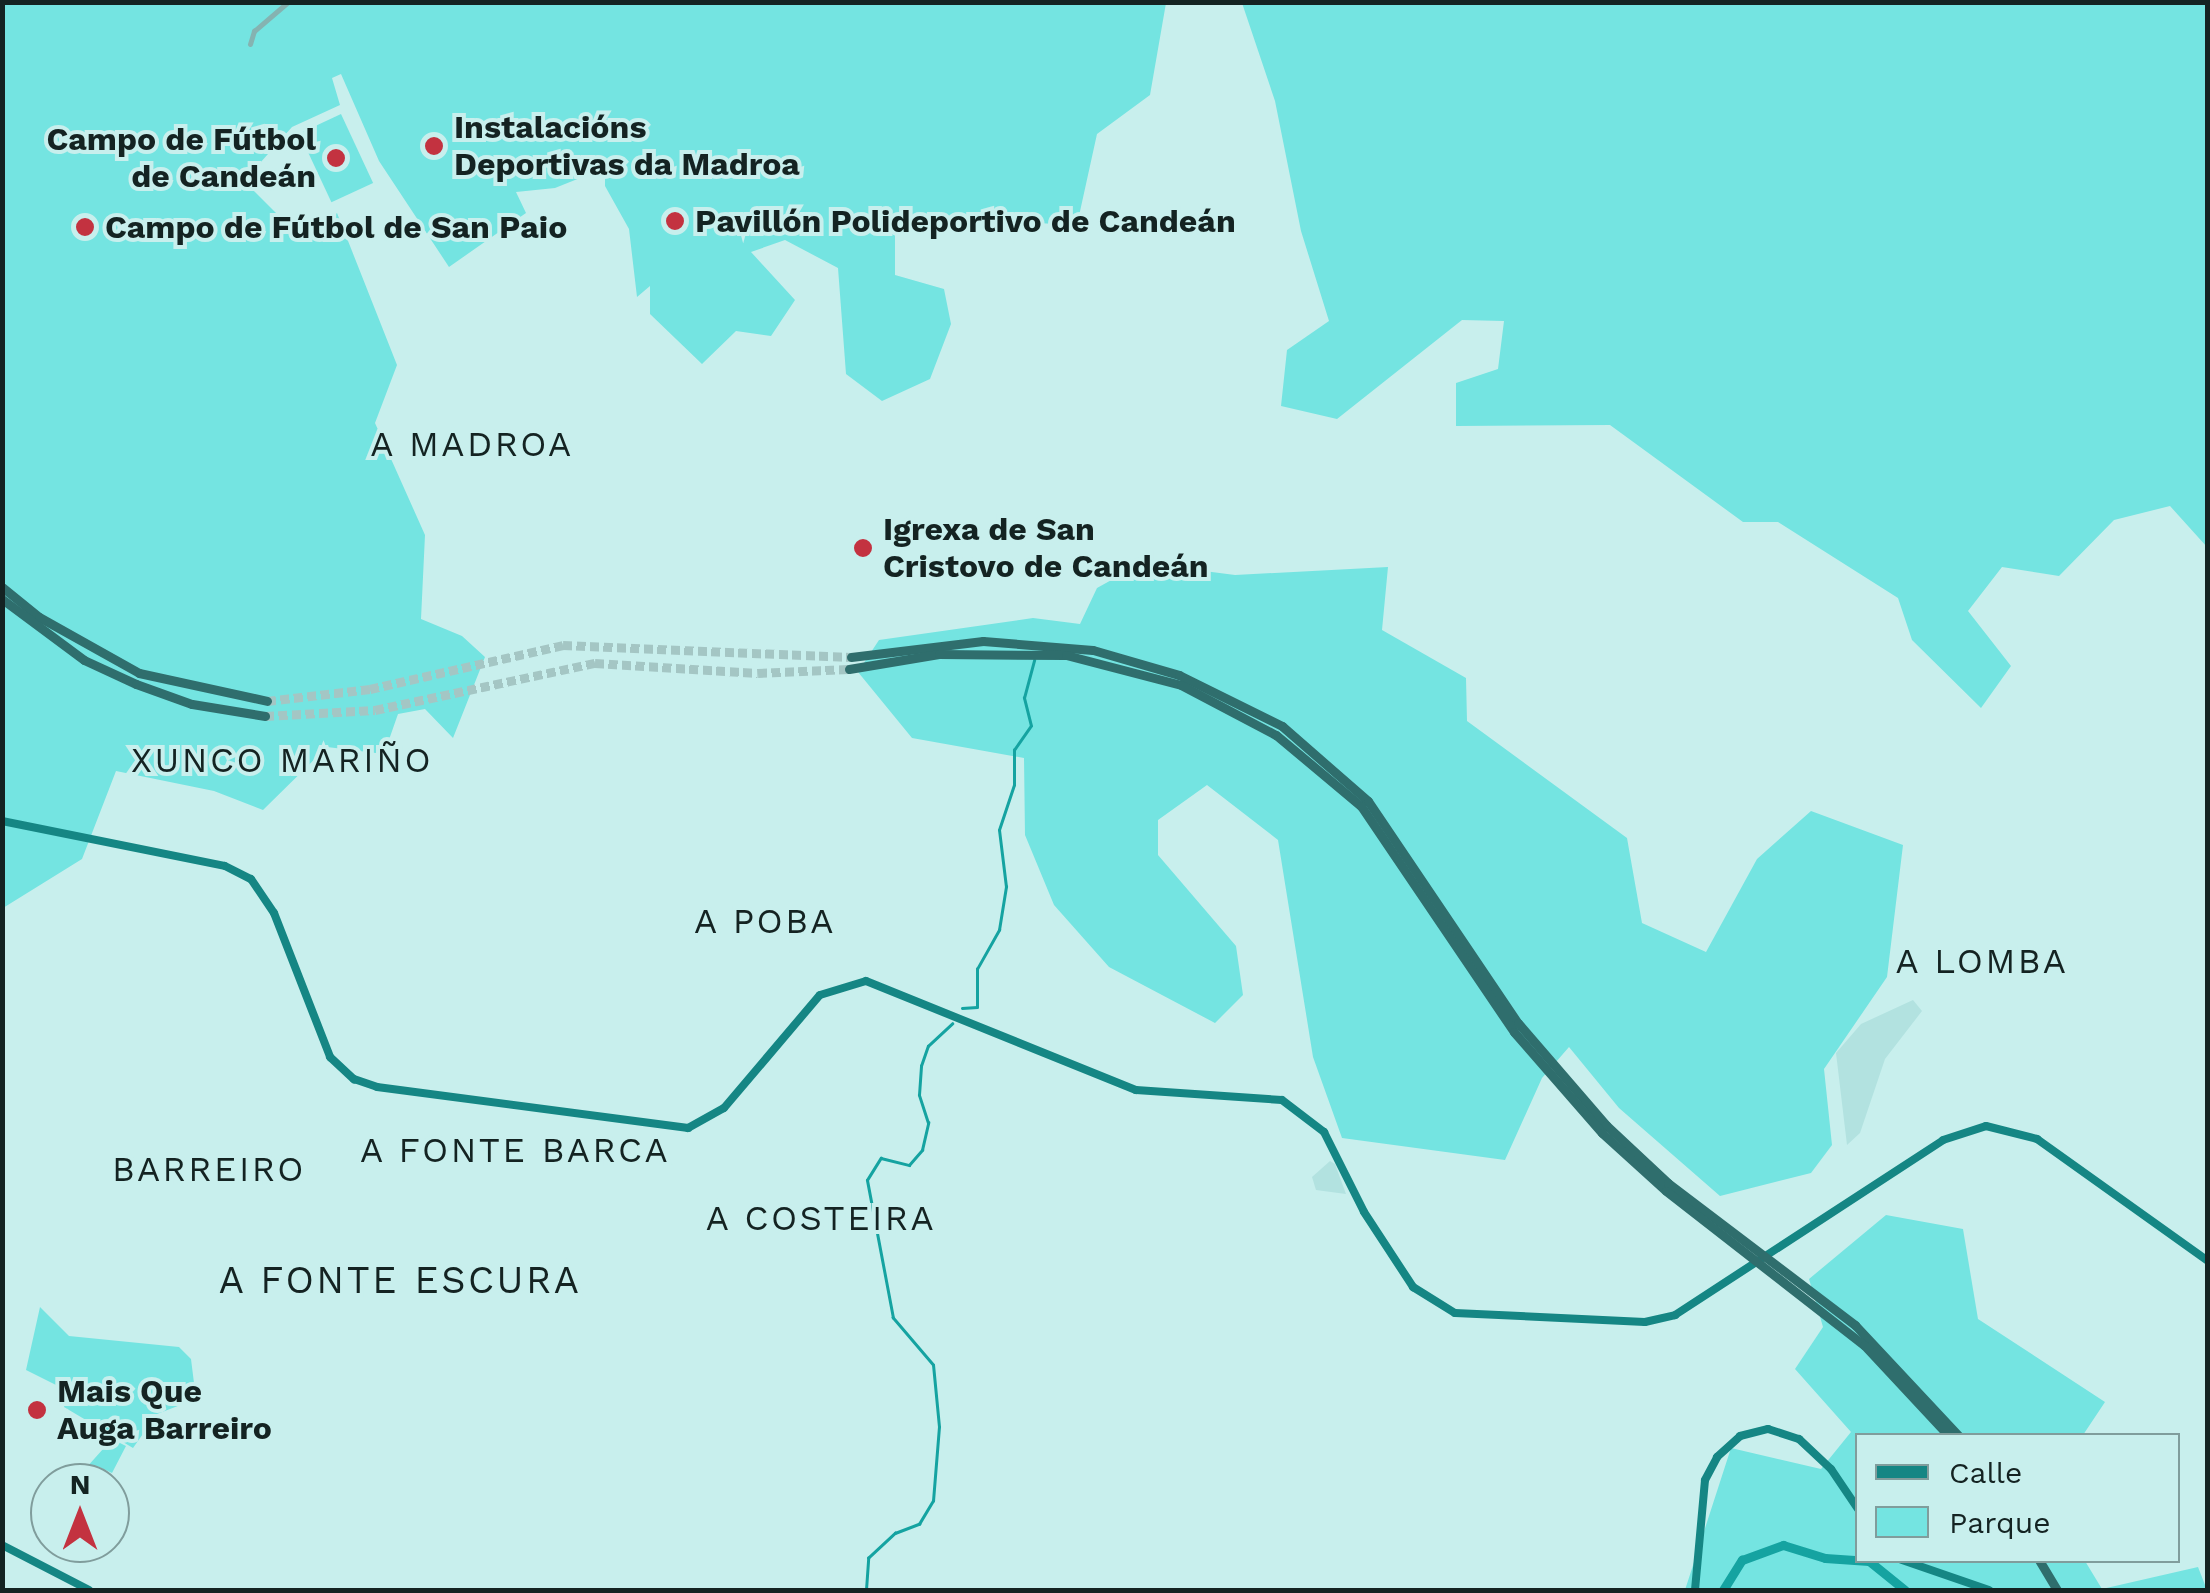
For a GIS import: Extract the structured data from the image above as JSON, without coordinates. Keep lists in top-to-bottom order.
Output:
{
  "districts": [
    "A MADROA",
    "XUNCO MARIÑO",
    "A POBA",
    "A LOMBA",
    "A FONTE BARCA",
    "BARREIRO",
    "A COSTEIRA",
    "A FONTE ESCURA"
  ],
  "places": [
    "Instalacións Deportivas da Madroa",
    "Campo de Fútbol de Candeán",
    "Pavillón Polideportivo de Candeán",
    "Campo de Fútbol de San Paio",
    "Igrexa de San Cristovo de Candeán",
    "Mais Que Auga Barreiro"
  ],
  "legend": ["Calle", "Parque"],
  "north": "top"
}
